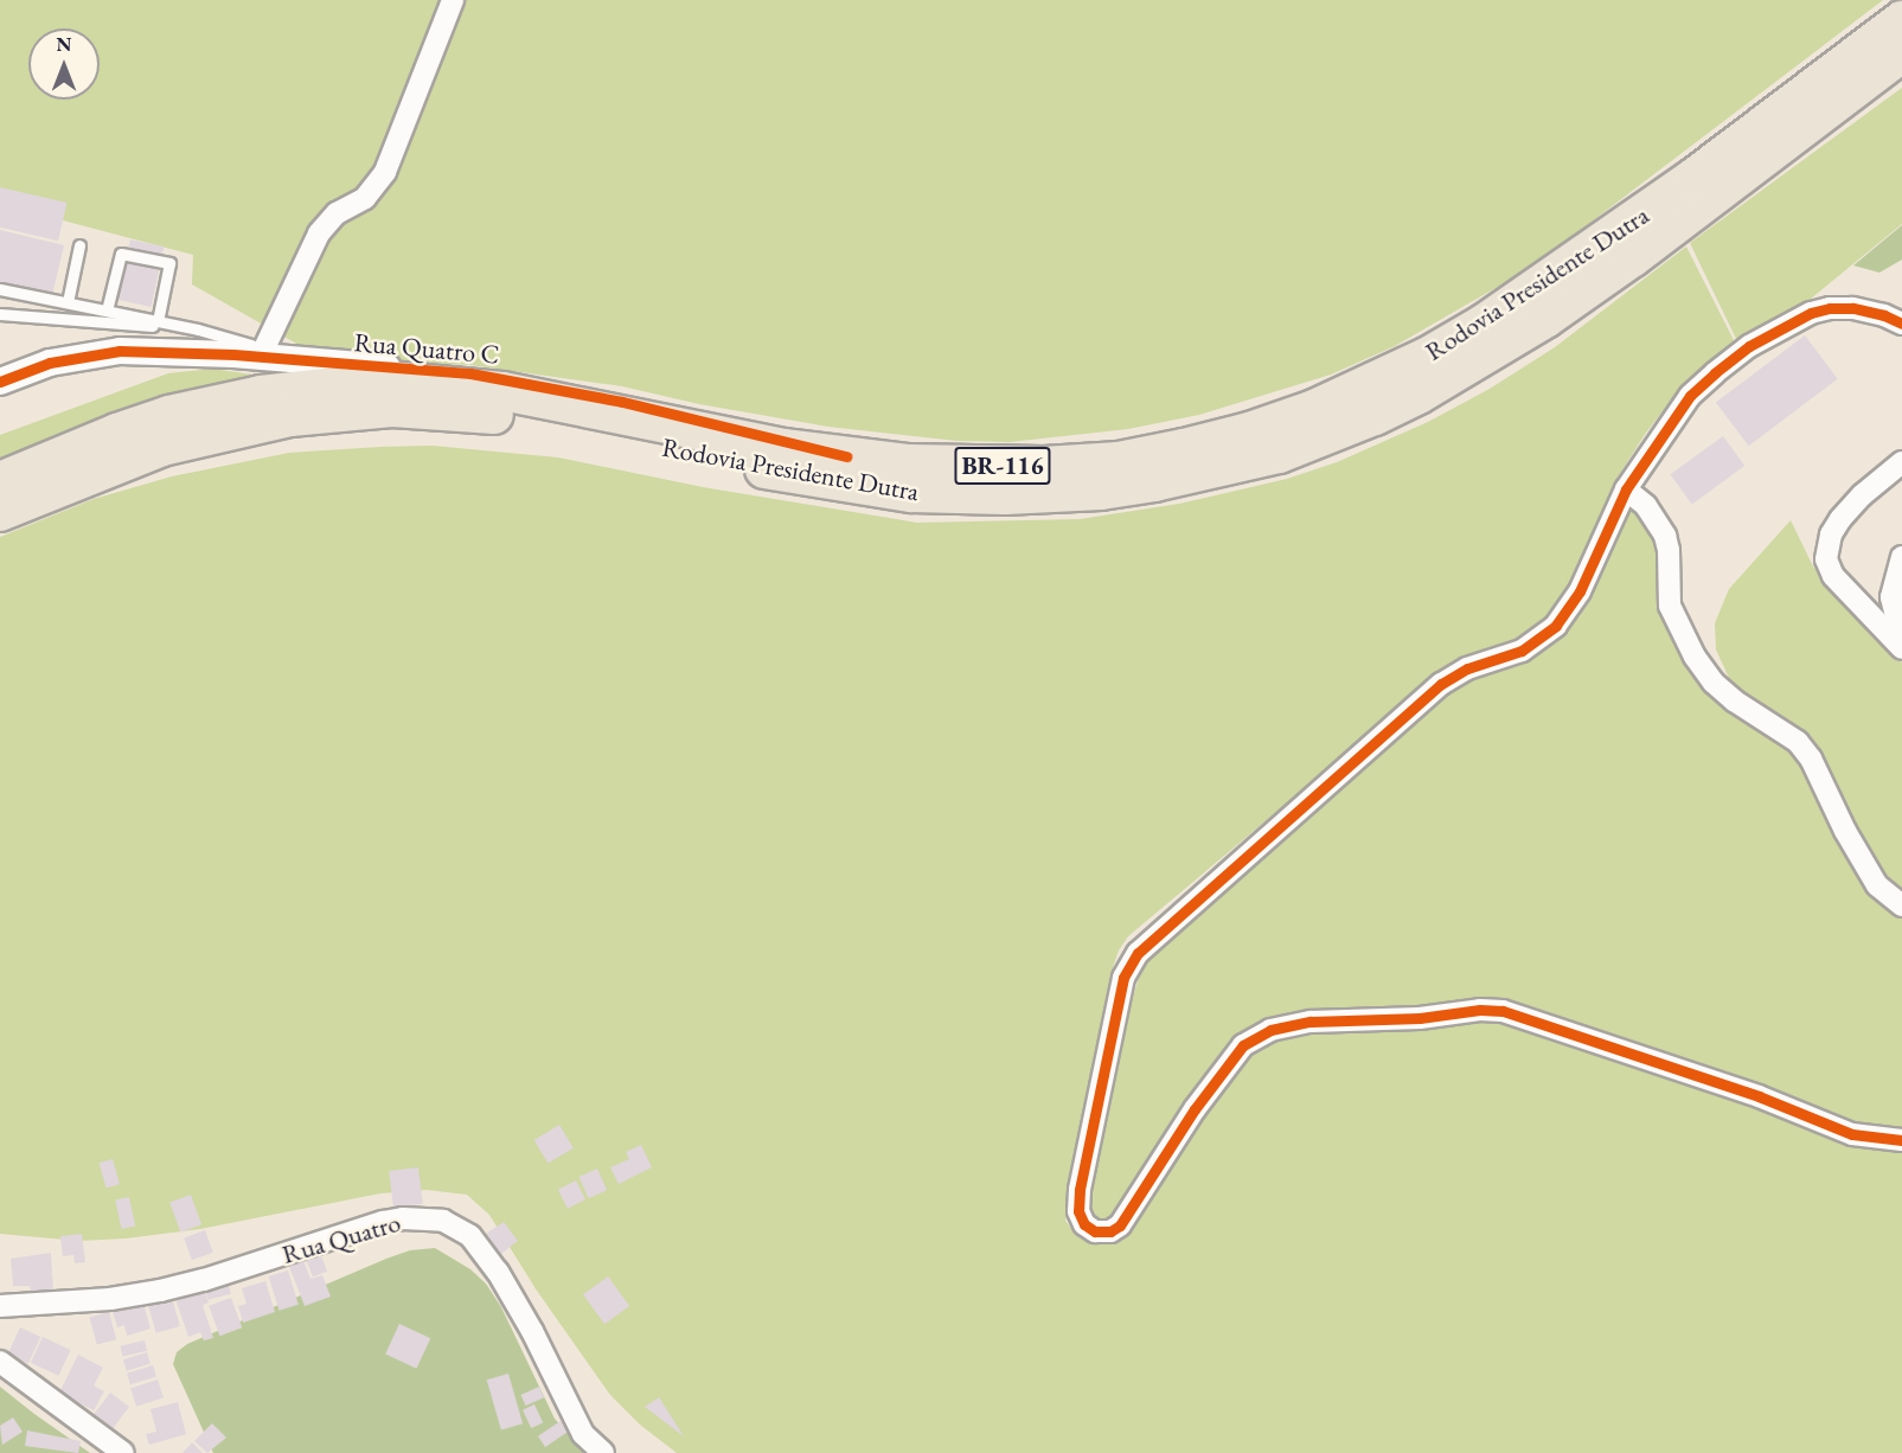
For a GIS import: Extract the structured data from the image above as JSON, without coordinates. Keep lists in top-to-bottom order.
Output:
{
  "streets": {
    "highway": ["Rodovia Presidente Dutra", "BR-116"],
    "street": ["Rua Quatro C", "Rua Quatro"]
  },
  "crossings": [
    ["Rodovia Presidente Dutra", "Rua Quatro C"]
  ],
  "north": "top"
}
